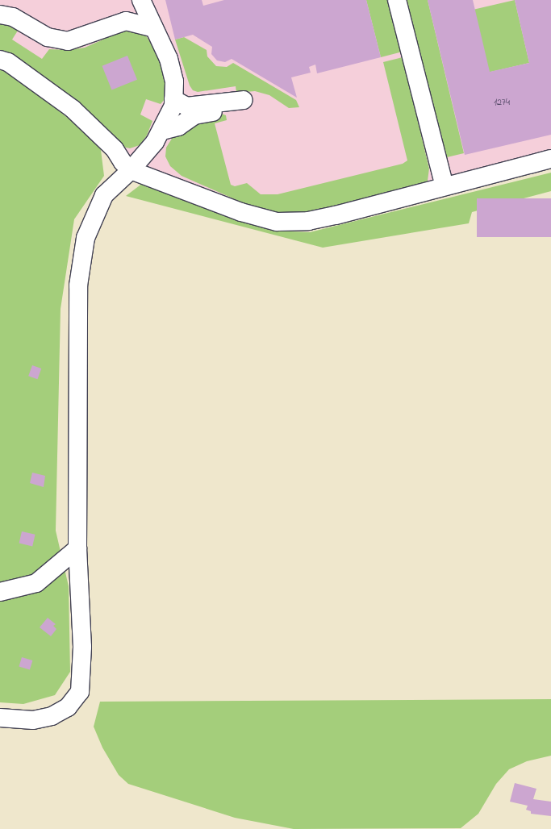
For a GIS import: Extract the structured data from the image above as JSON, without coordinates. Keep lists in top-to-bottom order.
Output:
{
  "house_numbers": ["1274"]
}
